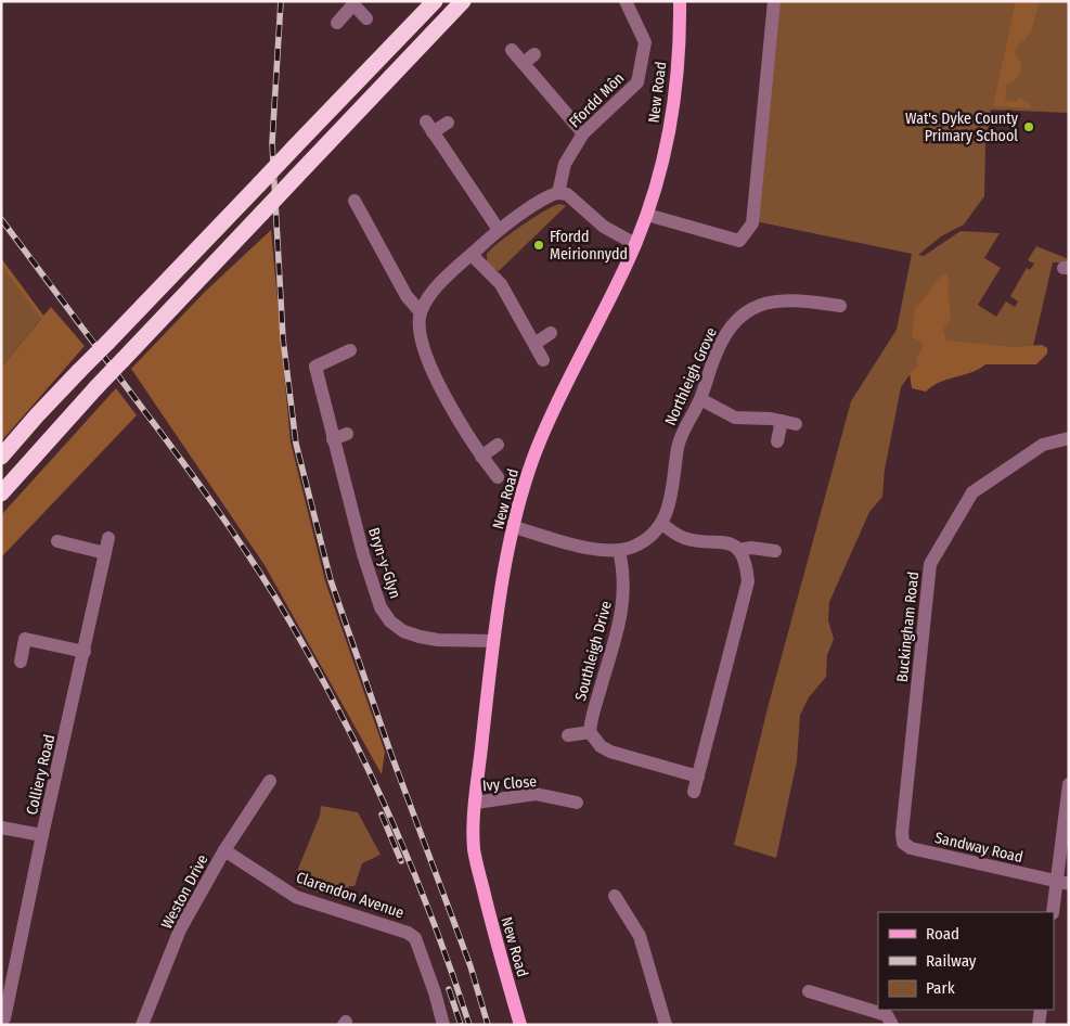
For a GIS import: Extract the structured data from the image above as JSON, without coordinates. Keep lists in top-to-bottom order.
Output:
{
  "streets": {
    "main road": ["New Road"],
    "street": [
      "Ffordd Môn",
      "Northleigh Grove",
      "Bryn-y-Glyn",
      "Buckingham Road",
      "Southleigh Drive",
      "Colliery Road",
      "Ivy Close",
      "Sandway Road",
      "Weston Drive",
      "Clarendon Avenue"
    ]
  },
  "crossings": [
    ["New Road", "Bryn-y-Glyn"],
    ["New Road", "Ivy Close"],
    ["Buckingham Road", "Sandway Road"],
    ["Weston Drive", "Clarendon Avenue"]
  ],
  "places": ["Wat's Dyke County Primary School", "Ffordd Meirionnydd"],
  "legend": ["Road", "Railway", "Park"]
}
